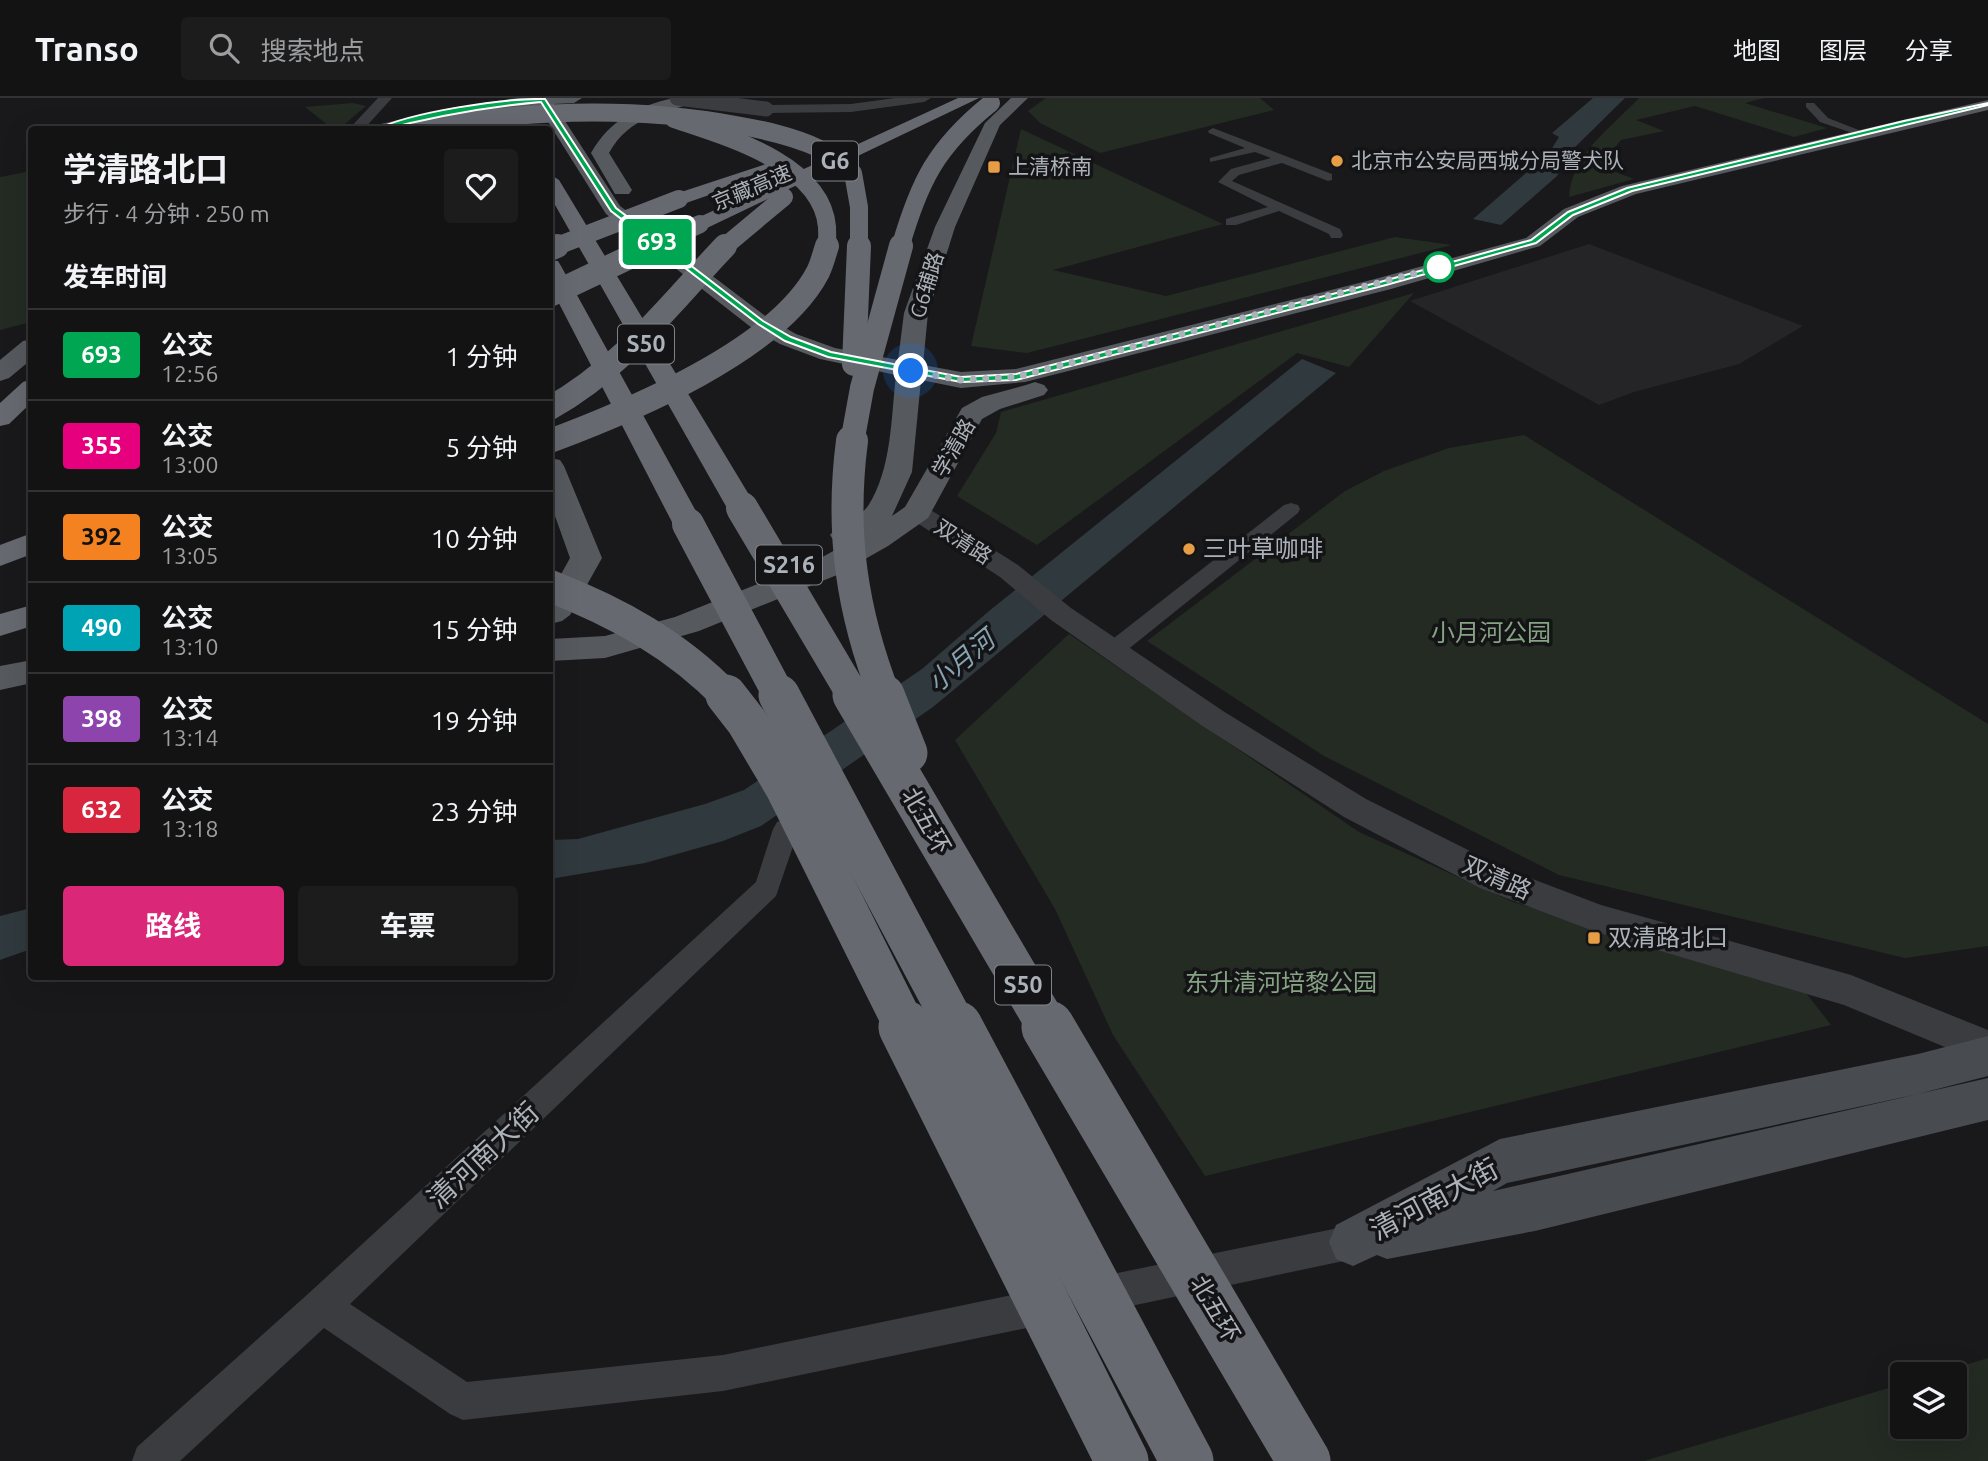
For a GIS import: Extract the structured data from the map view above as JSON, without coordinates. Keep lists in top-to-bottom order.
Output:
{
  "streets": {
    "highway": [
      "G6",
      "京藏高速",
      "S50",
      "北五环"
    ],
    "main road": [
      "G6辅路",
      "学清路",
      "S216",
      "清河南大街"
    ],
    "street": ["双清路"]
  },
  "crossings": [
    ["G6辅路", "学清路"],
    ["学清路", "双清路"]
  ],
  "water": ["小月河"],
  "parks": ["小月河公园", "东升清河培黎公园"],
  "places": {
    "other": ["北京市公安局西城分局警犬队", "三叶草咖啡"],
    "transit": ["上清桥南", "双清路北口"]
  },
  "lines": ["bus line 693"],
  "page": {
    "header": "Transo",
    "search": "搜索地点",
    "nav": ["地图", "图层", "分享"],
    "on_map": "693",
    "heading": [
      ["学清路北口", "步行 · 4 分钟 · 250 m"],
      "发车时间"
    ],
    "list": [
      {
        "mark": "693",
        "name": "公交",
        "note": "12:56",
        "value": "1 分钟"
      },
      {
        "mark": "355",
        "name": "公交",
        "note": "13:00",
        "value": "5 分钟"
      },
      {
        "mark": "392",
        "name": "公交",
        "note": "13:05",
        "value": "10 分钟"
      },
      {
        "mark": "490",
        "name": "公交",
        "note": "13:10",
        "value": "15 分钟"
      },
      {
        "mark": "398",
        "name": "公交",
        "note": "13:14",
        "value": "19 分钟"
      },
      {
        "mark": "632",
        "name": "公交",
        "note": "13:18",
        "value": "23 分钟"
      }
    ],
    "buttons": ["路线", "车票"]
  }
}
